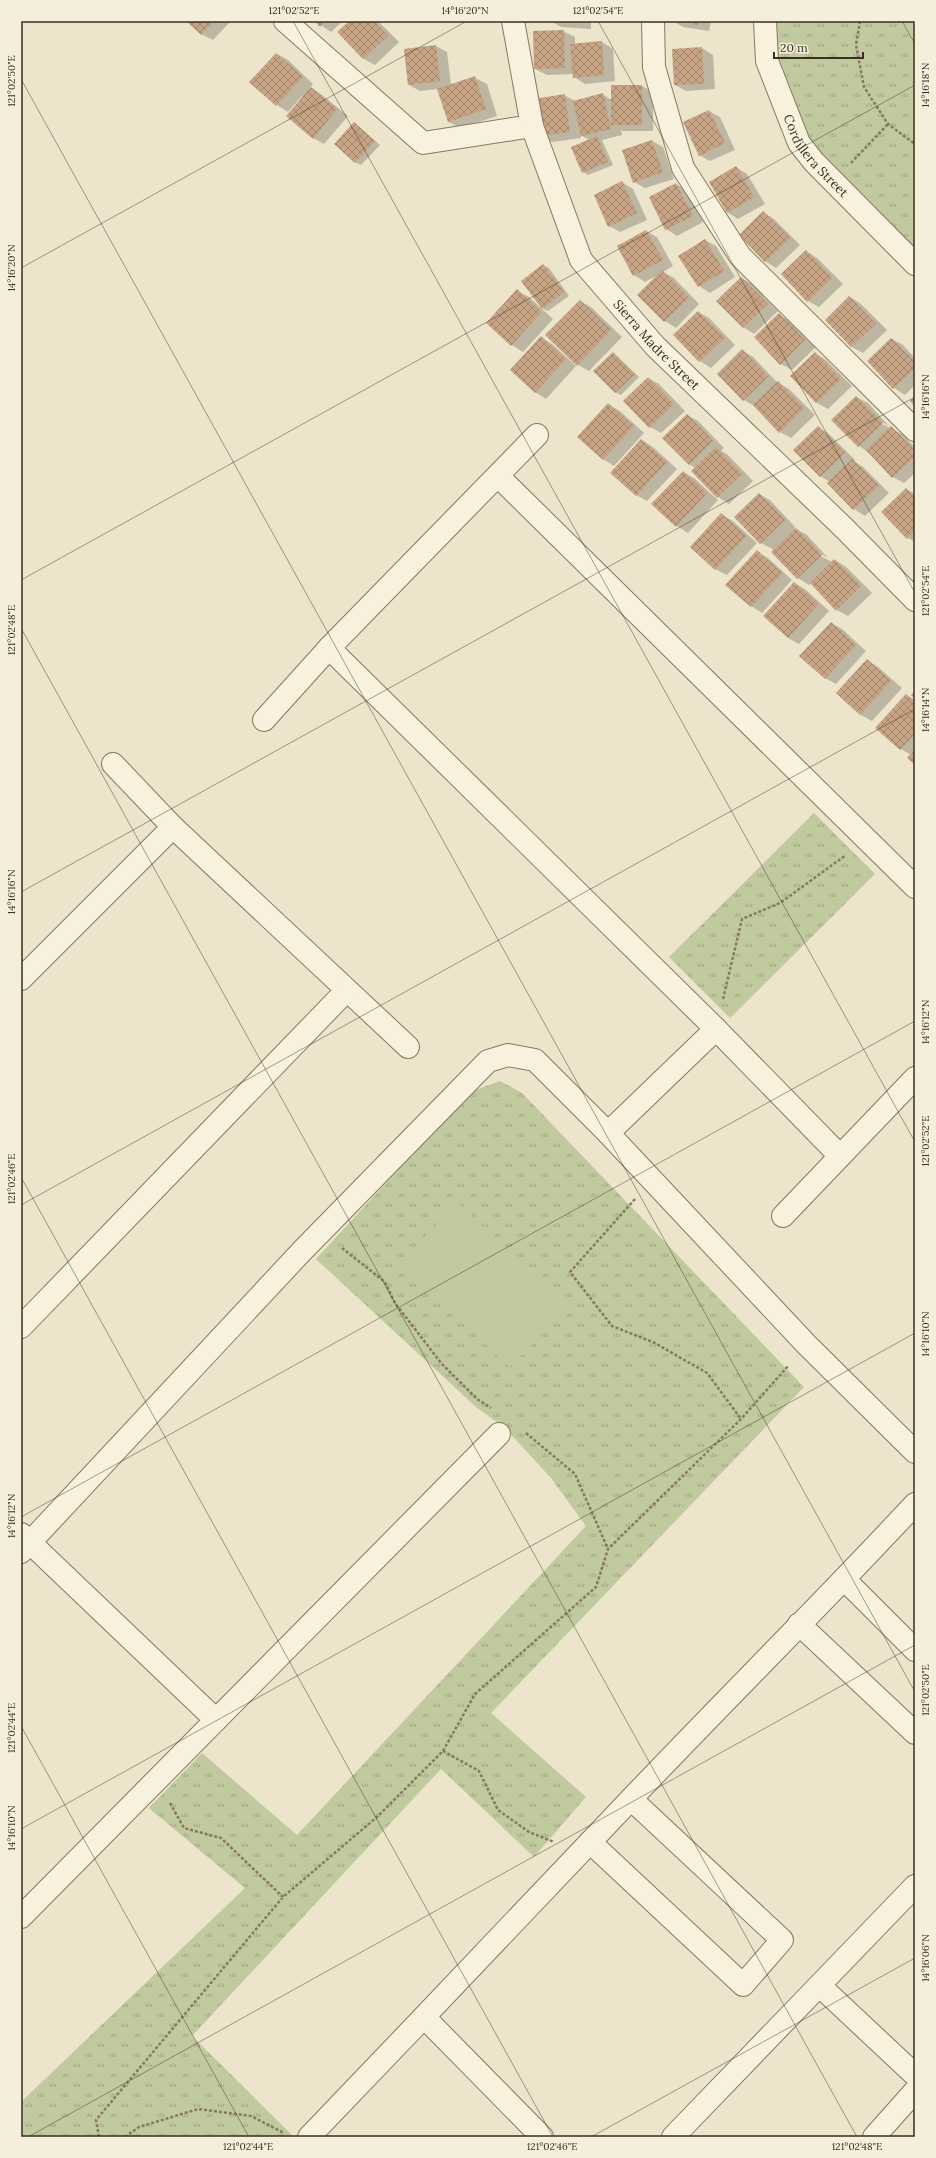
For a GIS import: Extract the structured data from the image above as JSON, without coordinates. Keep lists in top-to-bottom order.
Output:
{
  "streets": {
    "street": ["Cordillera Street", "Sierra Madre Street"]
  },
  "scale_bar": "20 m",
  "coordinates": [
    "121°02'52\"E",
    "14°16'20\"N",
    "121°02'54\"E",
    "121°02'50\"E",
    "14°16'18\"N",
    "14°16'16\"N",
    "121°02'48\"E",
    "14°16'14\"N",
    "14°16'12\"N",
    "121°02'46\"E",
    "14°16'10\"N",
    "121°02'44\"E",
    "14°16'06\"N"
  ]
}
